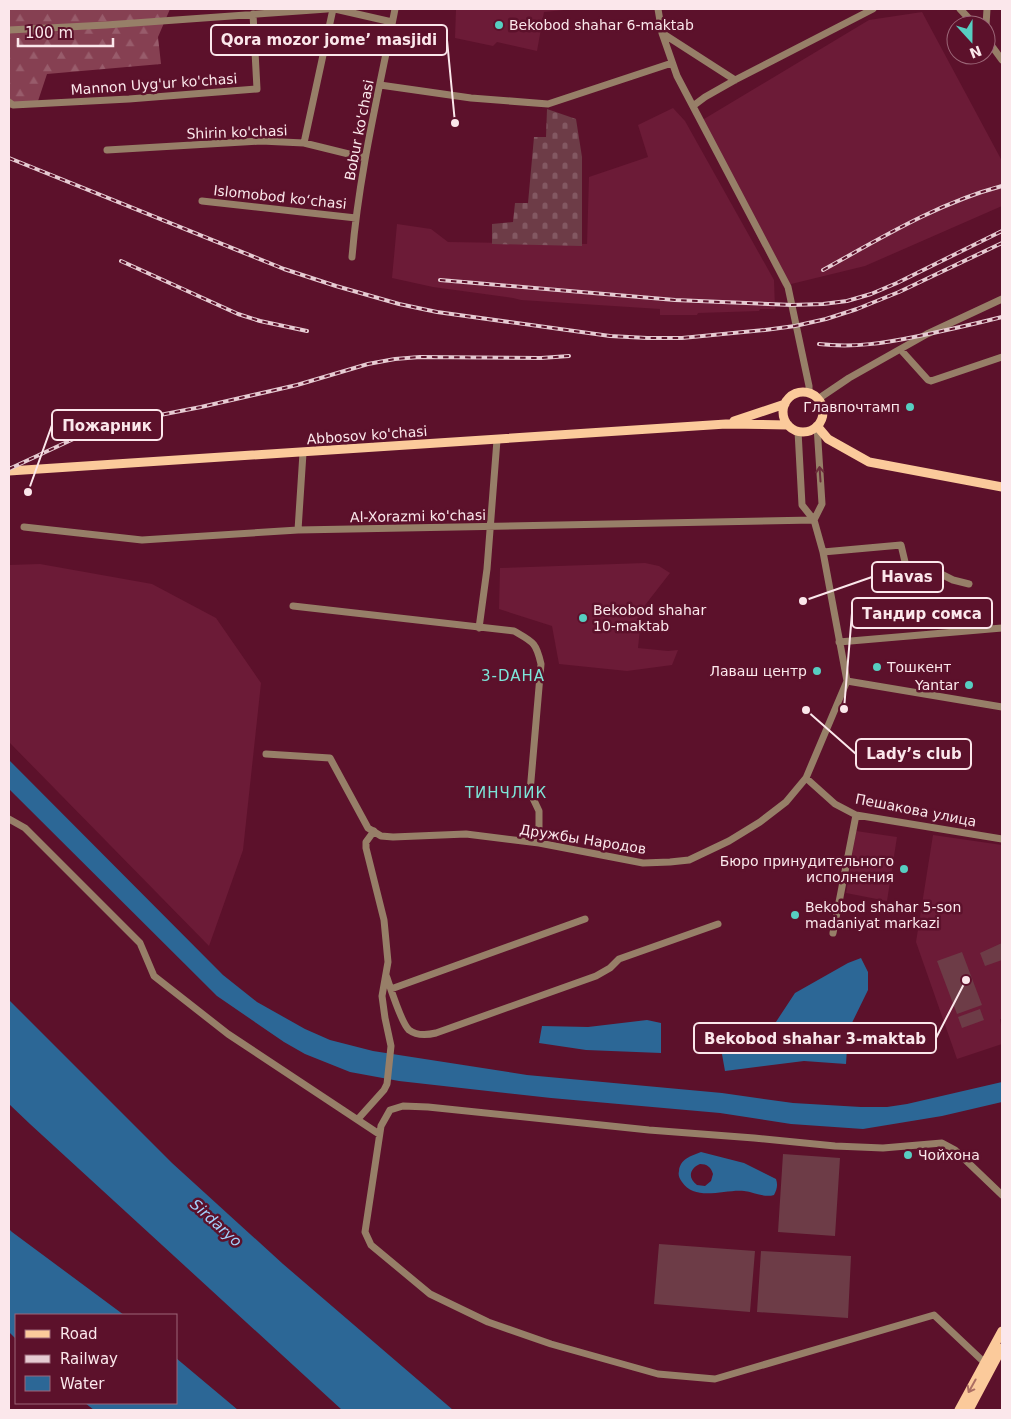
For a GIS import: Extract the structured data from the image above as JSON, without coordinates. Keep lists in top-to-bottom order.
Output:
{
  "streets": {
    "main road": ["Abbosov ko'chasi"],
    "street": [
      "Mannon Uyg'ur ko'chasi",
      "Bobur ko'chasi",
      "Shirin ko'chasi",
      "Islomobod koʻchasi",
      "Al-Xorazmi ko'chasi",
      "Пешакова улица",
      "Дружбы Народов"
    ]
  },
  "crossings": [
    ["Bobur ko'chasi", "Shirin ko'chasi"],
    ["Bobur ko'chasi", "Islomobod koʻchasi"],
    ["Пешакова улица", "Дружбы Народов"]
  ],
  "districts": ["3-DAHA", "ТИНЧЛИК"],
  "water": ["Sirdaryo"],
  "places": [
    "Bekobod shahar 6-maktab",
    "Qora mozor jome’ masjidi",
    "Главпочтамп",
    "Пожарник",
    "Havas",
    "Bekobod shahar 10-maktab",
    "Тошкент",
    "Лаваш центр",
    "Yantar",
    "Тандир сомса",
    "Lady’s club",
    "Бюро принудительного исполнения",
    "Bekobod shahar 5-son madaniyat markazi",
    "Bekobod shahar 3-maktab",
    "Чойхона"
  ],
  "legend": ["Road", "Railway", "Water"],
  "scale_bar": "100 m",
  "north": "bottom"
}
